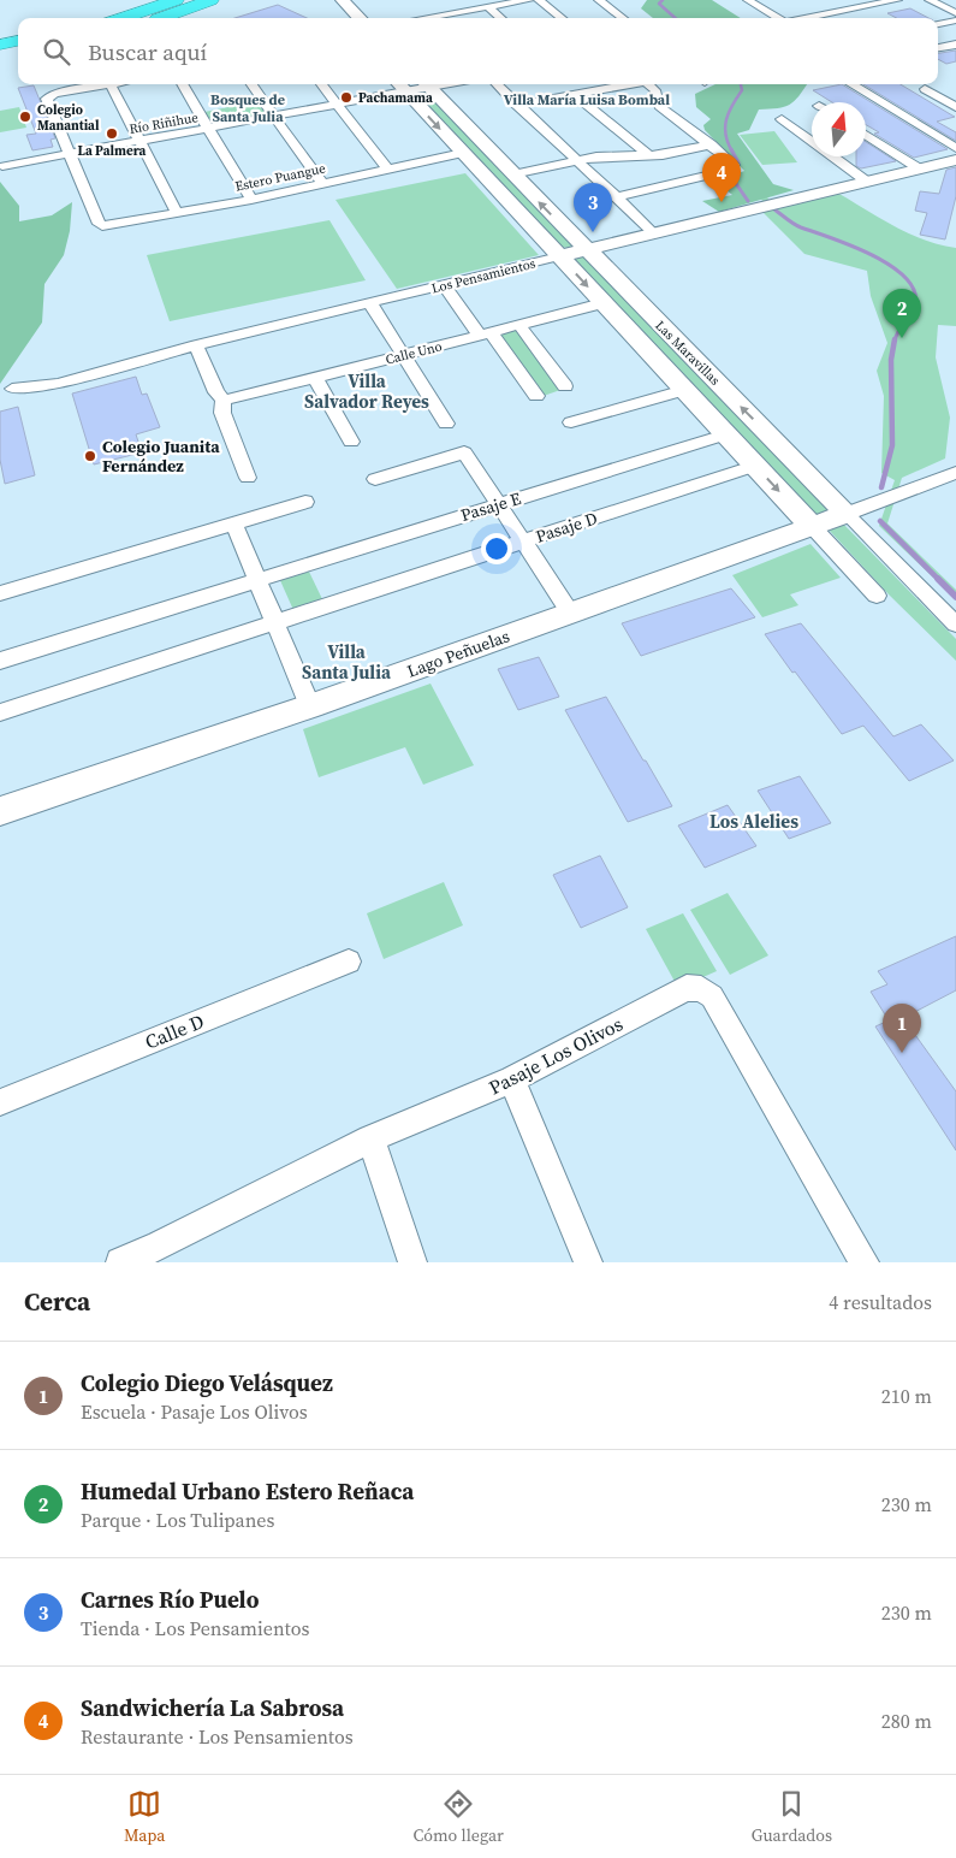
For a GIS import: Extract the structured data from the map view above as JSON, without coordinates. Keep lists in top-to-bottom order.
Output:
{
  "streets": {
    "street": [
      "Río Riñihue",
      "Estero Puangue",
      "Los Pensamientos",
      "Calle Uno",
      "Las Maravillas",
      "Pasaje E",
      "Pasaje D",
      "Lago Peñuelas",
      "Calle D",
      "Pasaje Los Olivos"
    ]
  },
  "crossings": [
    ["Río Riñihue", "Estero Puangue"],
    ["Río Riñihue", "Las Maravillas"],
    ["Estero Puangue", "Las Maravillas"],
    ["Los Pensamientos", "Las Maravillas"],
    ["Calle Uno", "Las Maravillas"],
    ["Las Maravillas", "Pasaje E"],
    ["Las Maravillas", "Pasaje D"],
    ["Las Maravillas", "Lago Peñuelas"]
  ],
  "districts": [
    "Bosques de Santa Julia",
    "Villa María Luisa Bombal",
    "Villa Salvador Reyes",
    "Villa Santa Julia",
    "Los Alelies"
  ],
  "places": [
    "Pachamama",
    "Colegio Manantial",
    "La Palmera",
    "Colegio Juanita Fernández"
  ],
  "north": "top",
  "page": {
    "search": "Buscar aquí",
    "pins": [
      "4",
      "3",
      "2",
      "1"
    ],
    "heading": ["Cerca", "4 resultados"],
    "list": [
      {
        "mark": "1",
        "name": "Colegio Diego Velásquez",
        "note": "Escuela · Pasaje Los Olivos",
        "value": "210 m"
      },
      {
        "mark": "2",
        "name": "Humedal Urbano Estero Reñaca",
        "note": "Parque · Los Tulipanes",
        "value": "230 m"
      },
      {
        "mark": "3",
        "name": "Carnes Río Puelo",
        "note": "Tienda · Los Pensamientos",
        "value": "230 m"
      },
      {
        "mark": "4",
        "name": "Sandwichería La Sabrosa",
        "note": "Restaurante · Los Pensamientos",
        "value": "280 m"
      }
    ],
    "nav": ["Mapa", "Cómo llegar", "Guardados"]
  }
}
